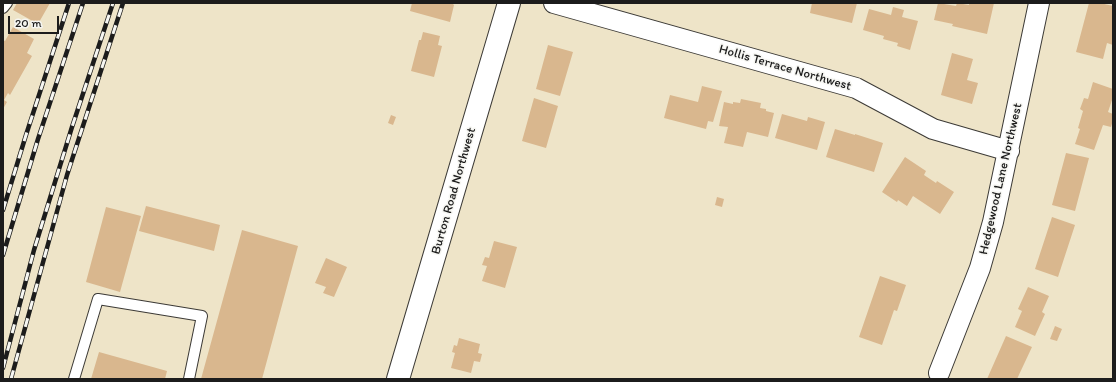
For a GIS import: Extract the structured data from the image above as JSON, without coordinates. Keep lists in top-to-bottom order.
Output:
{
  "streets": {
    "street": ["Hollis Terrace Northwest", "Hedgewood Lane Northwest", "Burton Road Northwest"]
  },
  "crossings": [
    ["Hollis Terrace Northwest", "Hedgewood Lane Northwest"]
  ],
  "scale_bar": "20 m"
}
